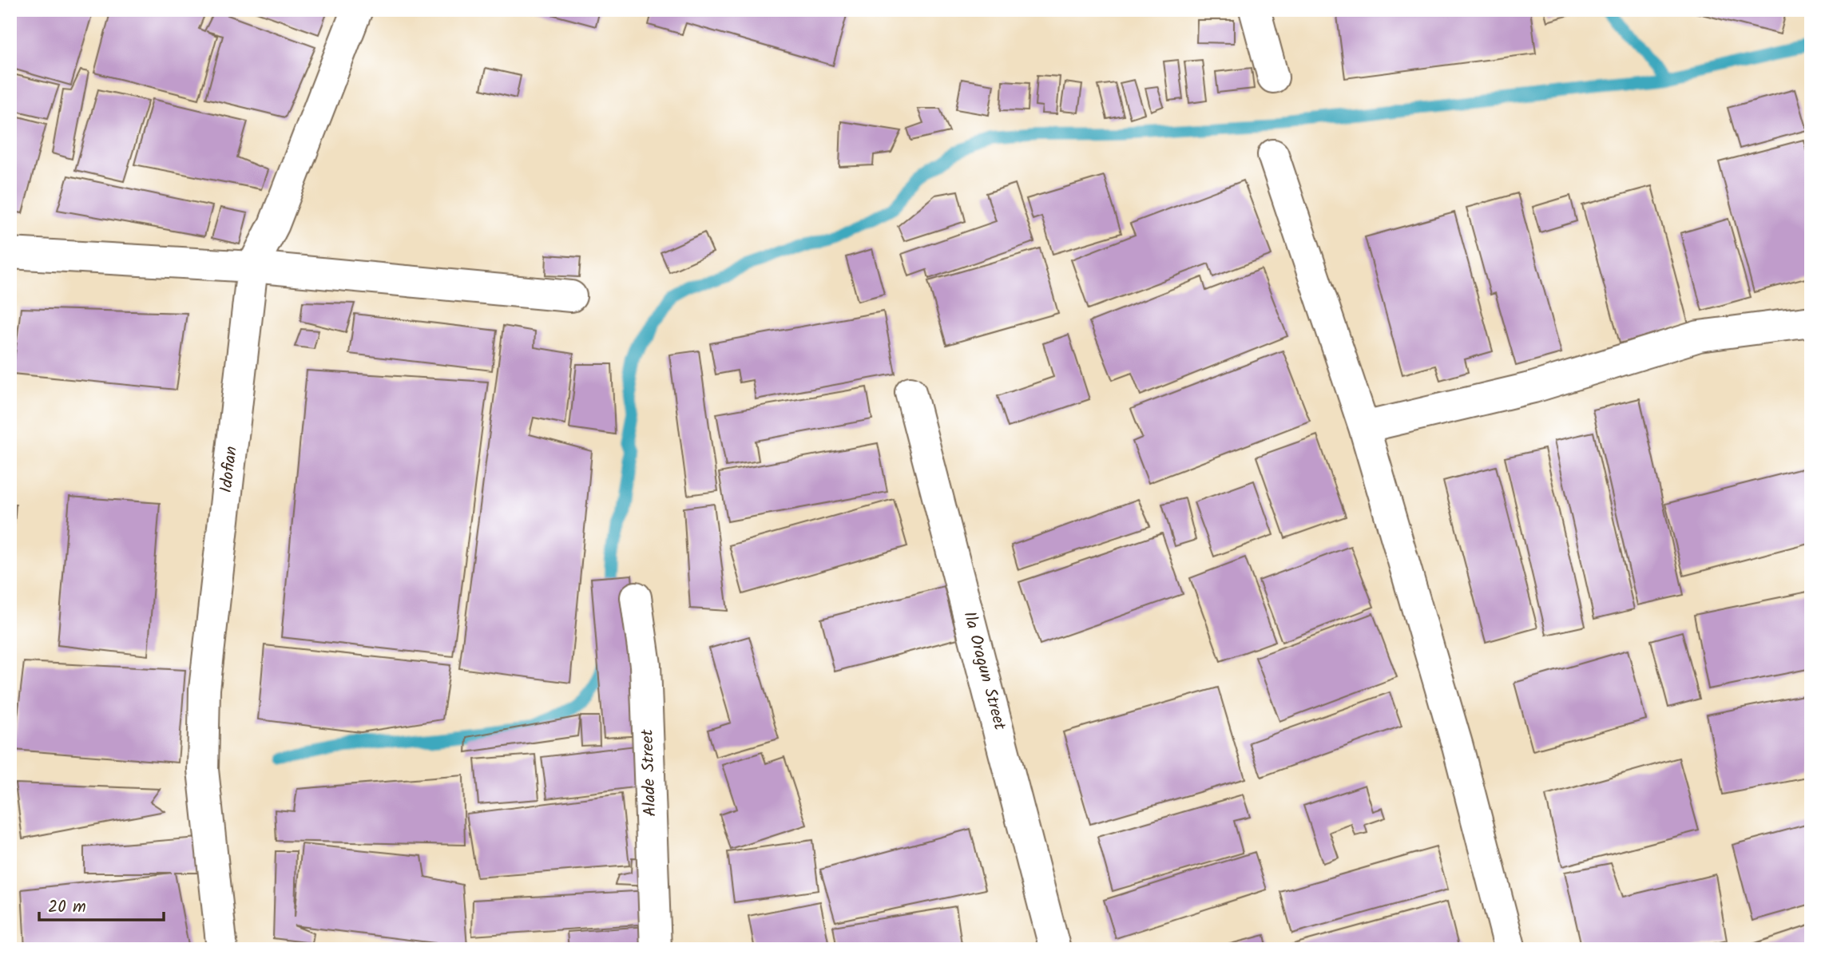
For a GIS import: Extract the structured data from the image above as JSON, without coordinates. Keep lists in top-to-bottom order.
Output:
{
  "streets": {
    "street": ["Idofian", "Ila Oragun Street", "Alade Street"]
  },
  "scale_bar": "20 m"
}
